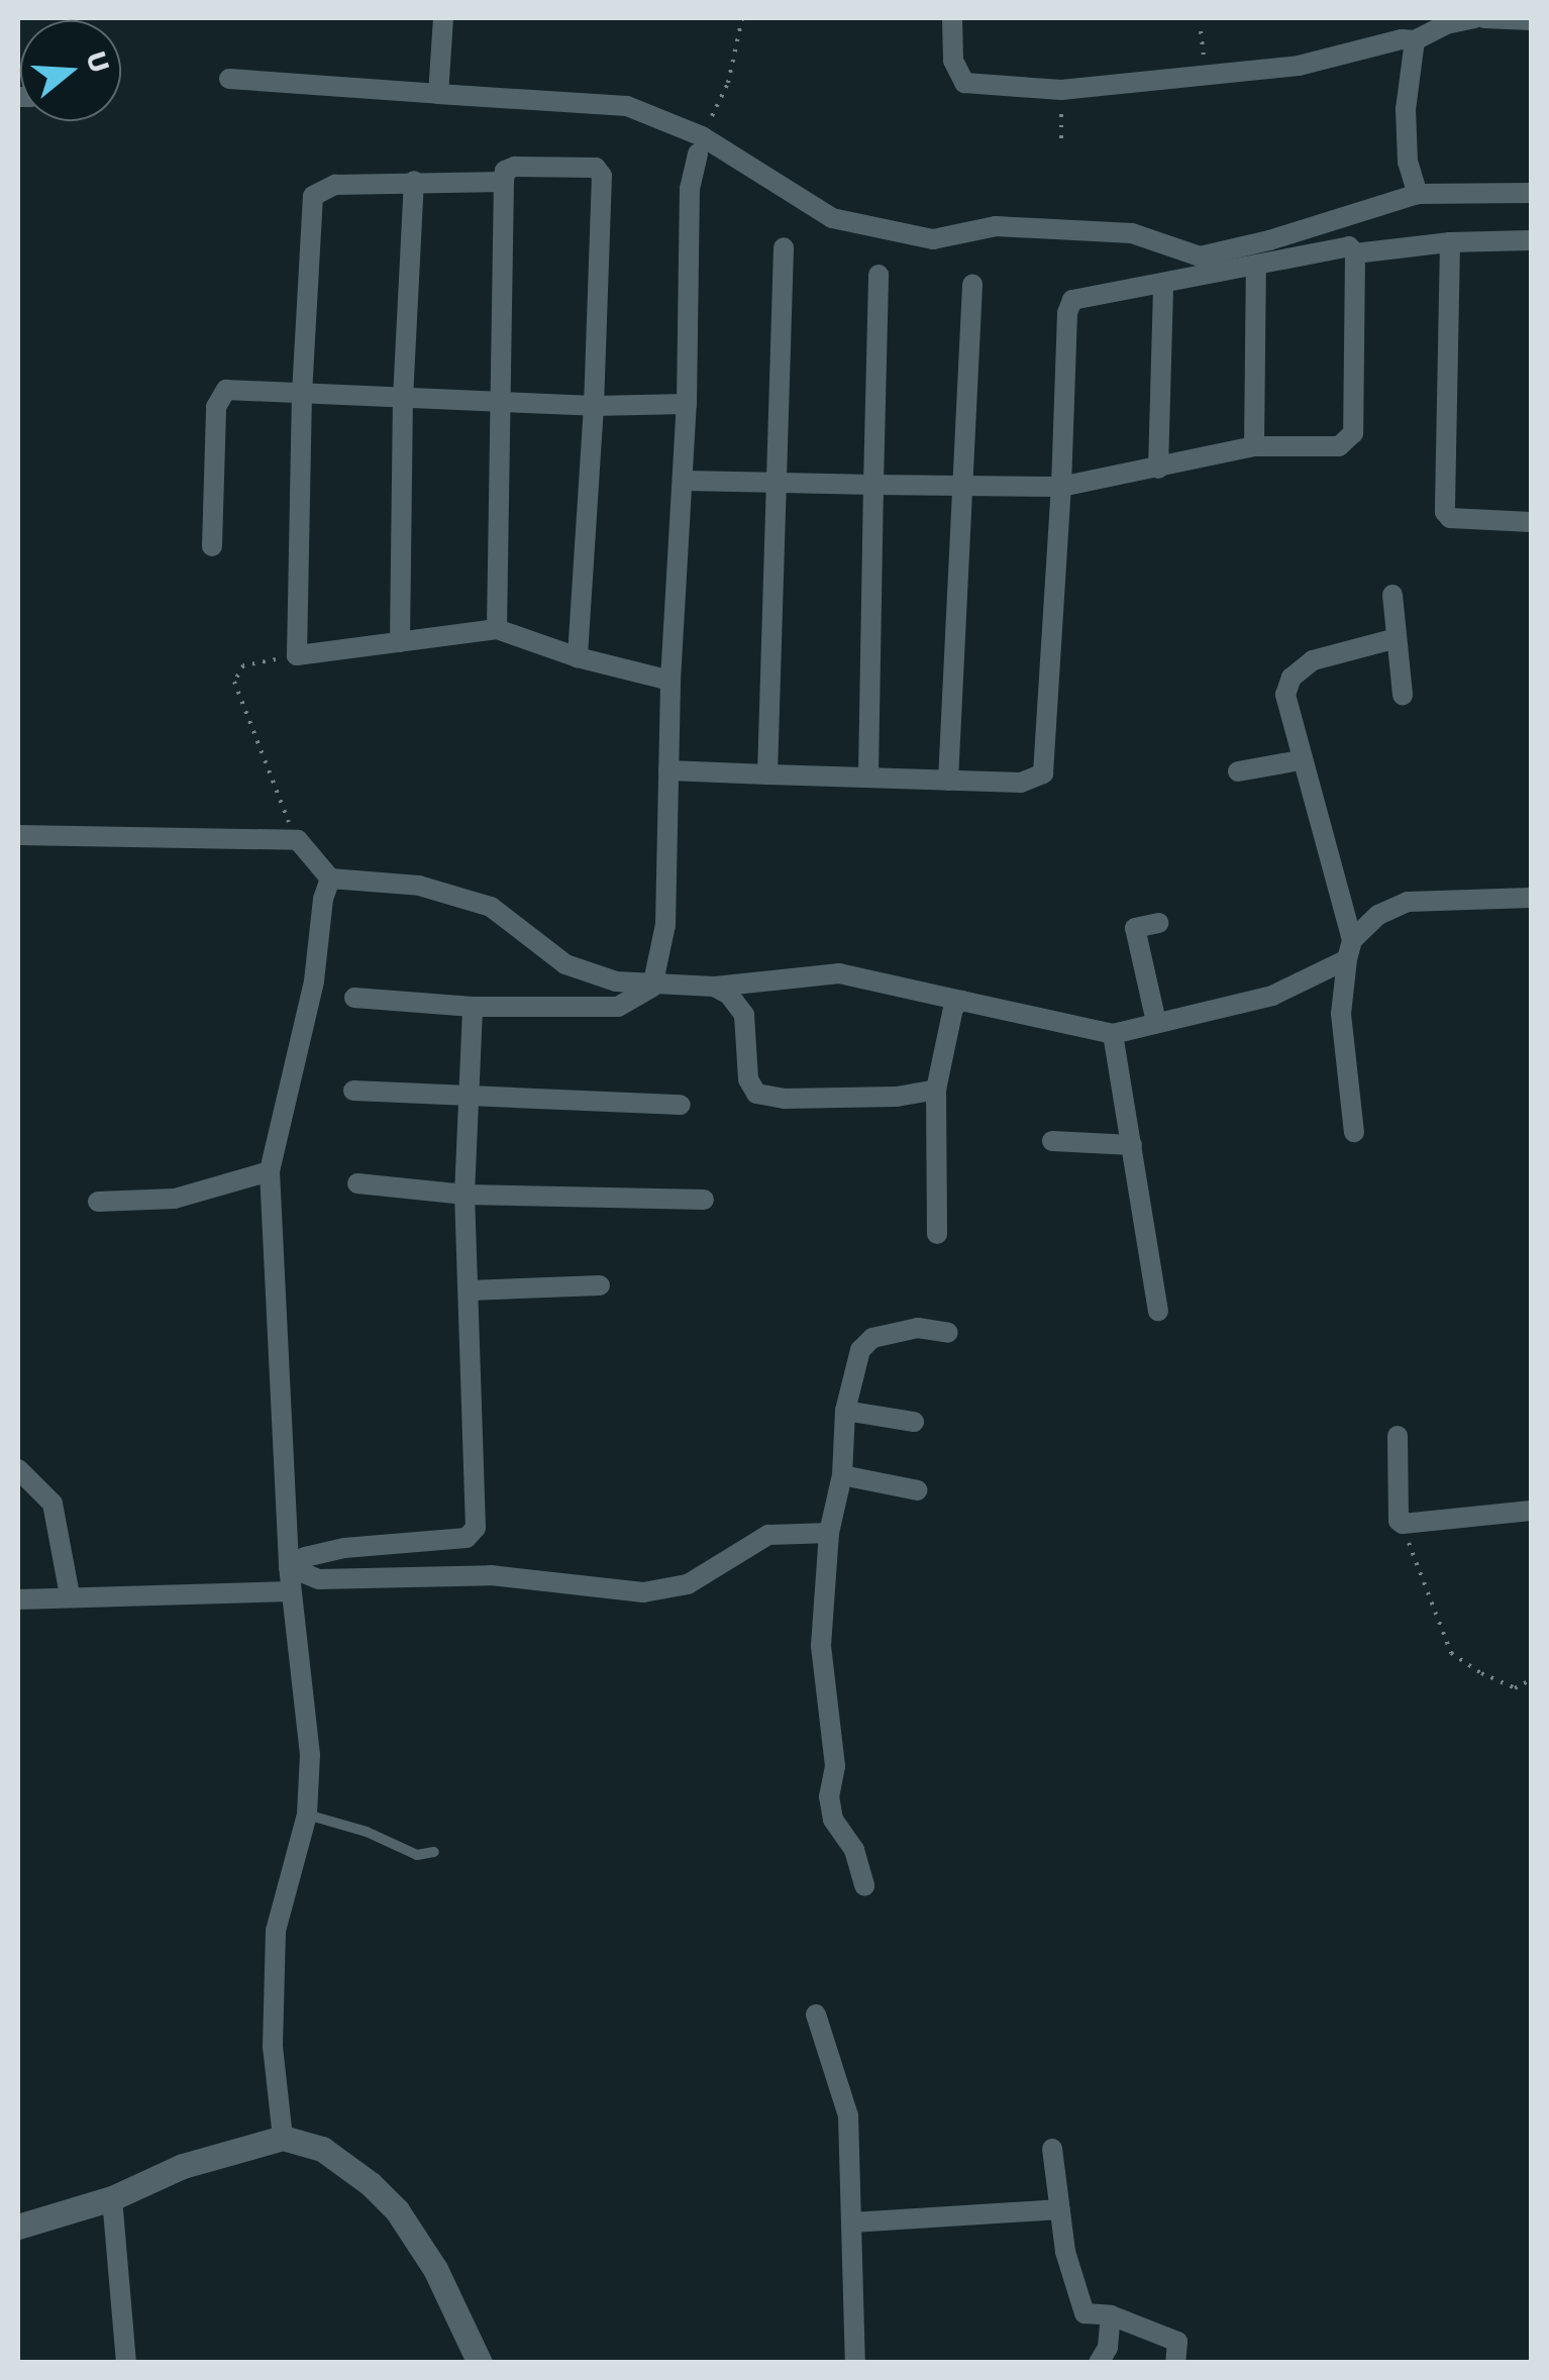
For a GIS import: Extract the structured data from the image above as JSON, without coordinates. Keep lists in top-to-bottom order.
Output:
{
  "north": "right"
}
